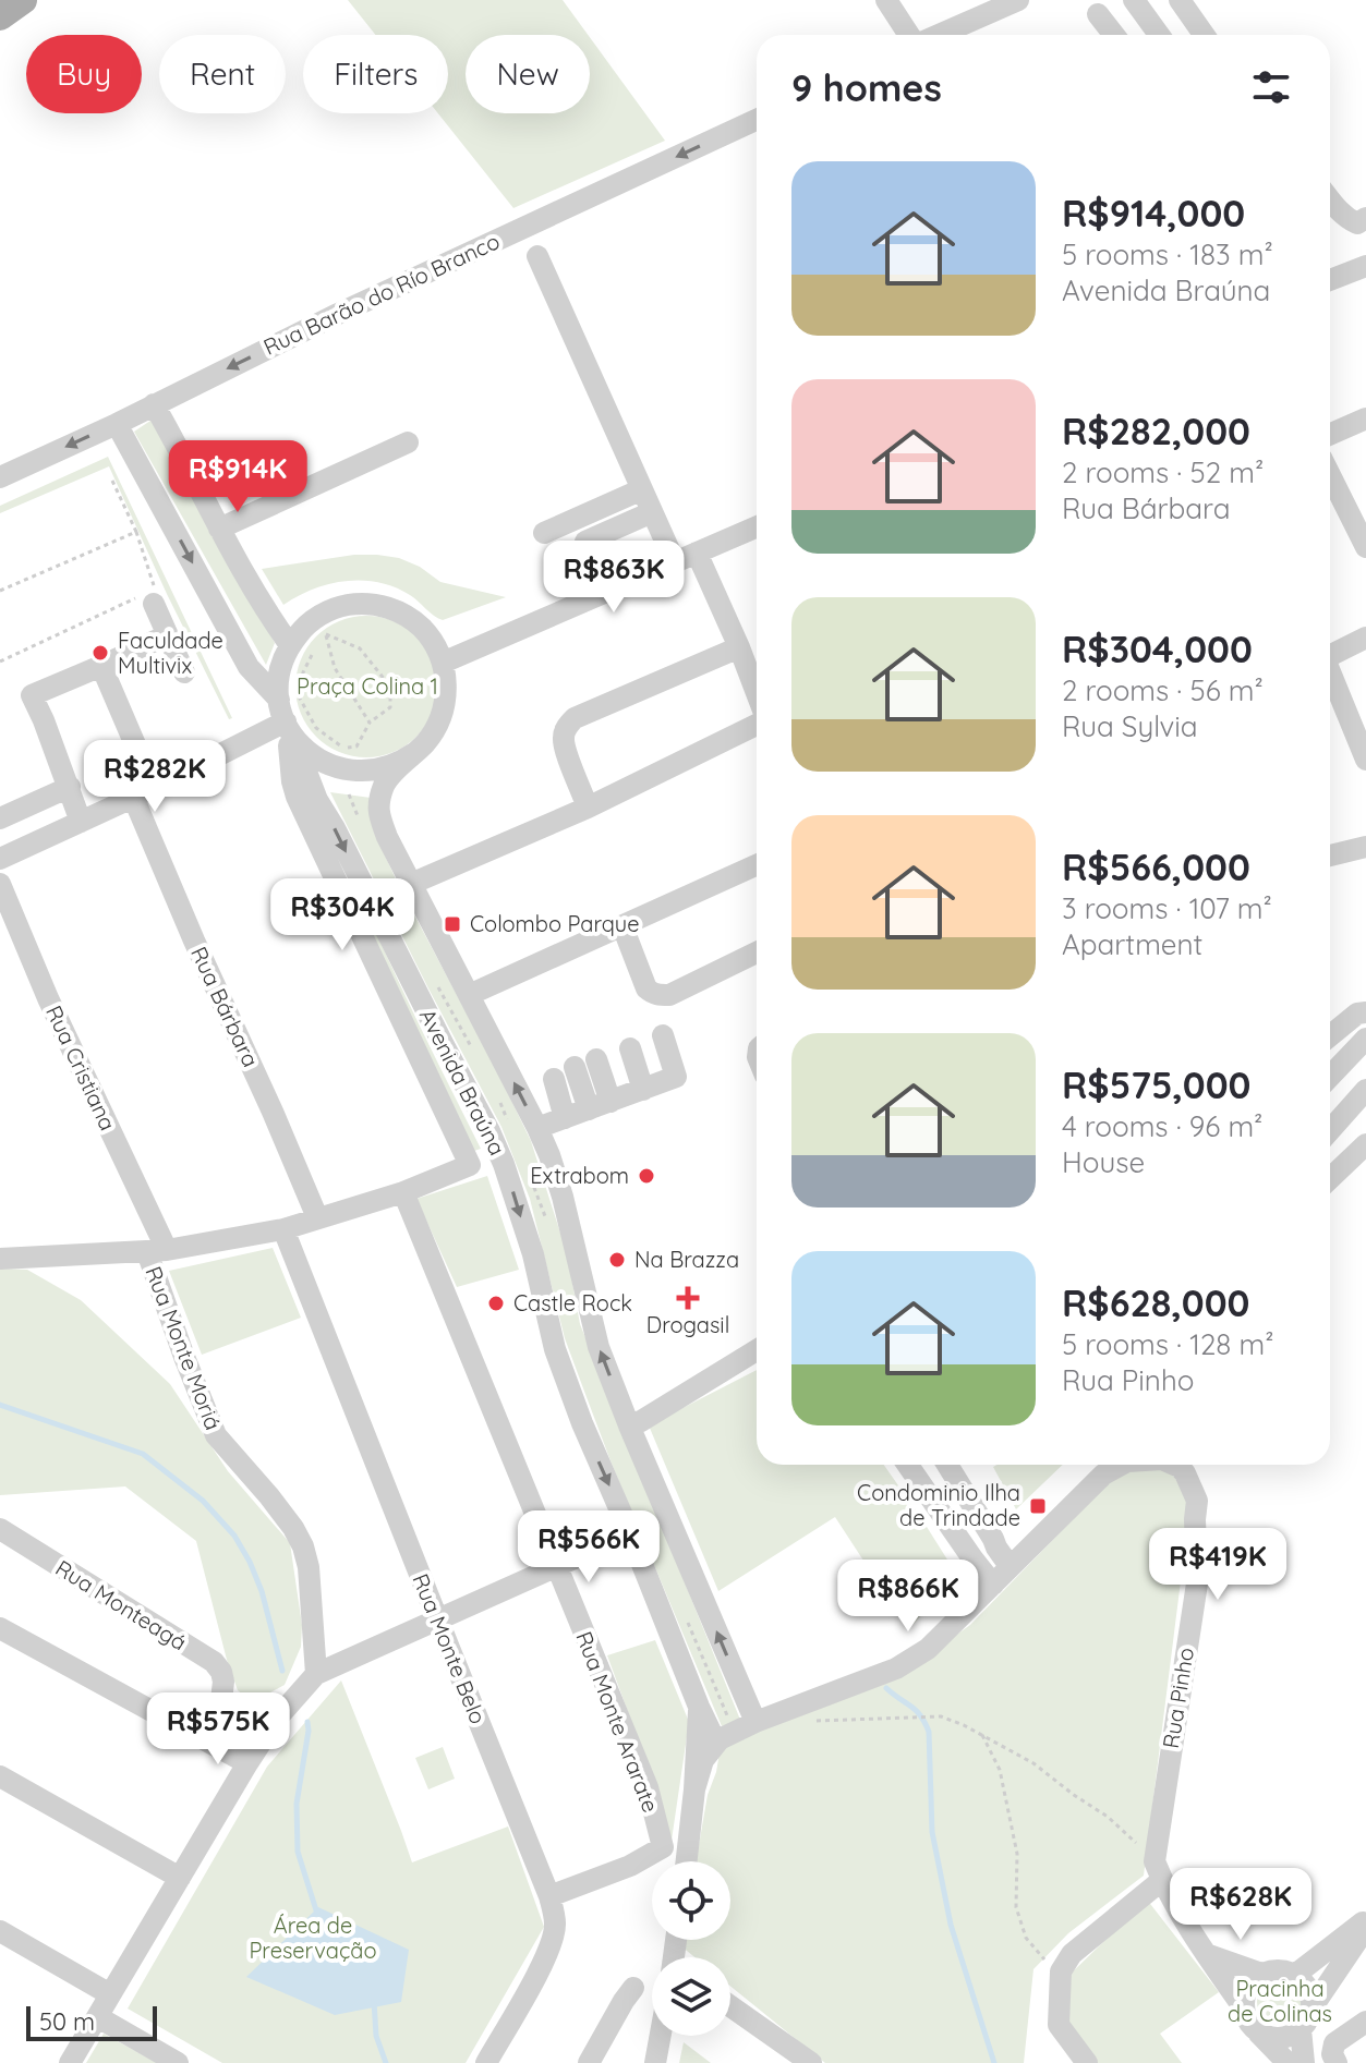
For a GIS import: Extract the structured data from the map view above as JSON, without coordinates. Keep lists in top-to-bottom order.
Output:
{
  "streets": {
    "street": [
      "Rua Barão do Río Branco",
      "Rua Bárbara",
      "Rua Cristiana",
      "Avenida Braúna",
      "Rua Monte Moriá",
      "Rua Monteagá",
      "Rua Monte Belo",
      "Rua Pinho",
      "Rua Monte Ararate"
    ]
  },
  "crossings": [
    ["Rua Barão do Río Branco", "Avenida Braúna"],
    ["Rua Cristiana", "Rua Monte Moriá"],
    ["Avenida Braúna", "Rua Pinho"],
    ["Rua Monte Belo", "Rua Monte Ararate"]
  ],
  "one_way": ["Rua Barão do Río Branco"],
  "parks": ["Praça Colina 1", "Área de Preservação", "Pracinha de Colinas"],
  "places": {
    "other": [
      "Faculdade Multivix",
      "Extrabom",
      "Na Brazza",
      "Castle Rock"
    ],
    "transit": ["Colombo Parque", "Condominio Ilha de Trindade"],
    "health": ["Drogasil"]
  },
  "scale_bar": "50 m",
  "page": {
    "chip": [
      "Buy",
      "Rent",
      "Filters",
      "New"
    ],
    "heading": "9 homes",
    "list": [
      {
        "name": "R$914,000",
        "note": "5 rooms · 183 m² · Avenida Braúna"
      },
      {
        "name": "R$282,000",
        "note": "2 rooms · 52 m² · Rua Bárbara"
      },
      {
        "name": "R$304,000",
        "note": "2 rooms · 56 m² · Rua Sylvia"
      },
      {
        "name": "R$566,000",
        "note": "3 rooms · 107 m² · Apartment"
      },
      {
        "name": "R$575,000",
        "note": "4 rooms · 96 m² · House"
      },
      {
        "name": "R$628,000",
        "note": "5 rooms · 128 m² · Rua Pinho"
      }
    ],
    "price": [
      "R$914K",
      "R$863K",
      "R$282K",
      "R$304K",
      "R$566K",
      "R$419K",
      "R$866K",
      "R$575K",
      "R$628K"
    ],
    "scale": "50 m"
  }
}
